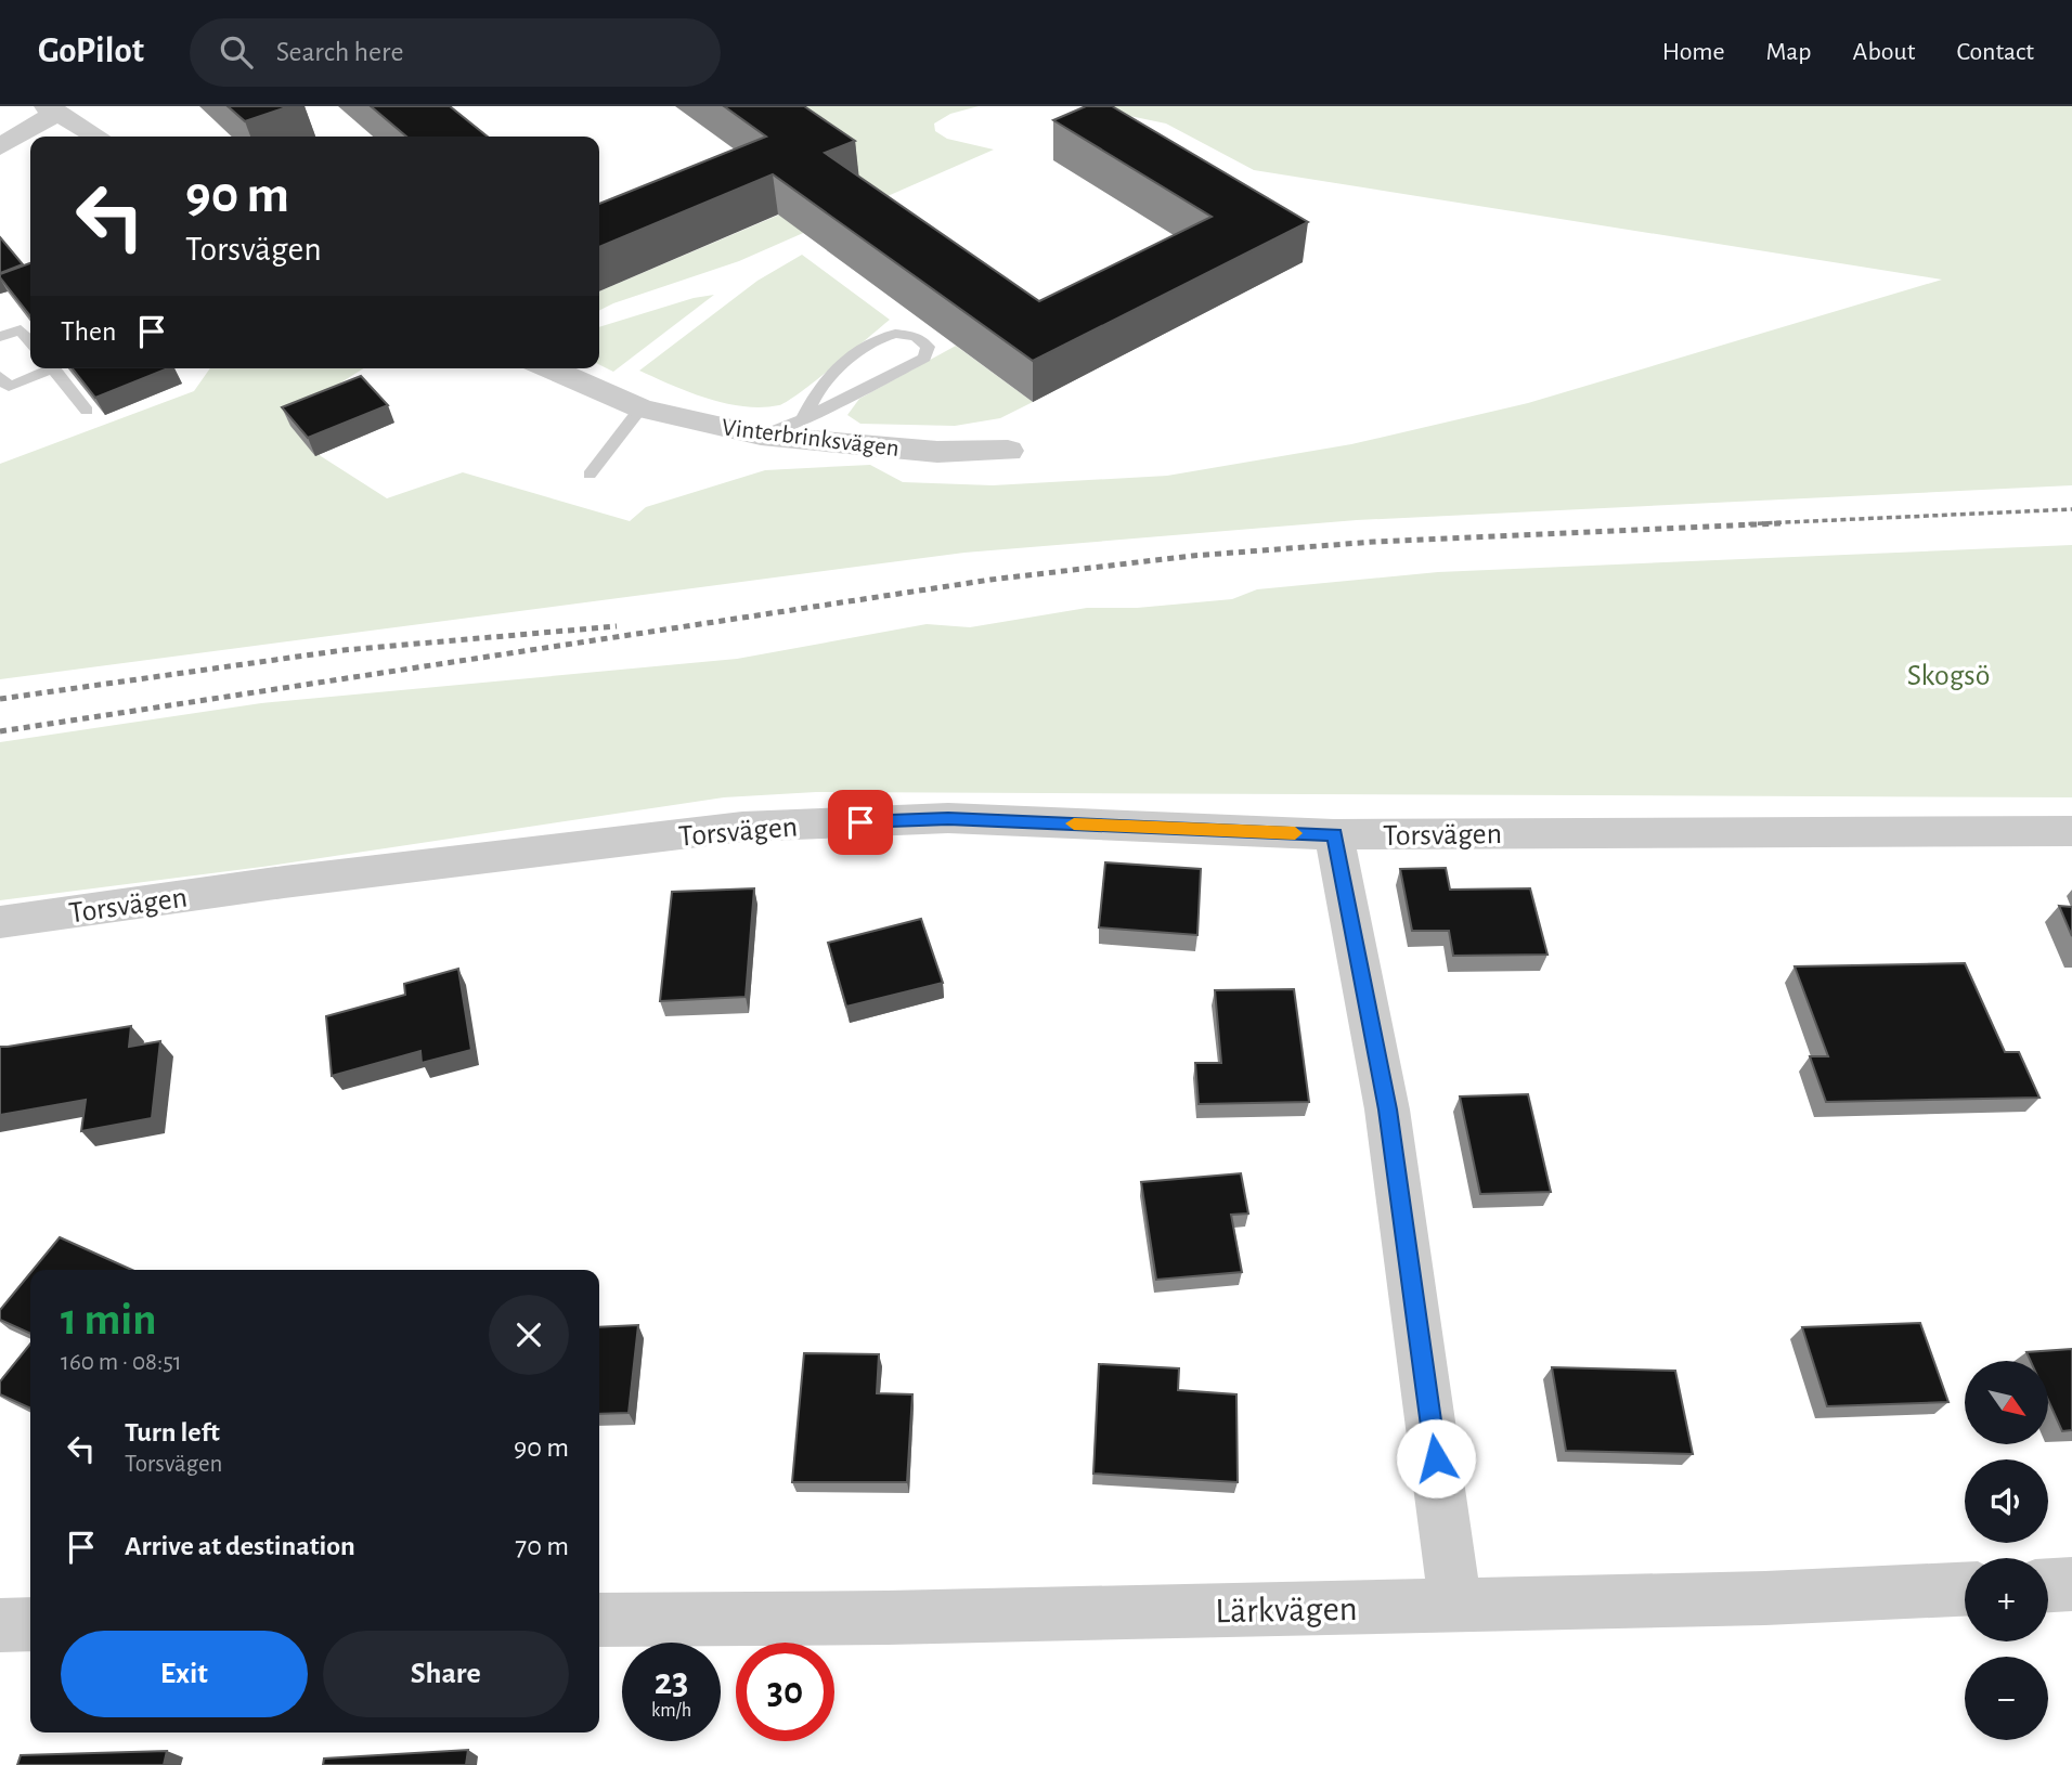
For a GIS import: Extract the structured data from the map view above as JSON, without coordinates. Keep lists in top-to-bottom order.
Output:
{
  "streets": {
    "street": ["Vinterbrinksvägen", "Torsvägen", "Lärkvägen"]
  },
  "parks": ["Skogsö"],
  "north": "bottom right",
  "page": {
    "header": "GoPilot",
    "search": "Search here",
    "nav": [
      "Home",
      "Map",
      "About",
      "Contact"
    ],
    "turn": ["90 m", "Torsvägen"],
    "then": "Then",
    "heading": ["1 min", "160 m · 08:51"],
    "map_buttons": ["+", "−"],
    "list": [
      {
        "name": "Turn left",
        "note": "Torsvägen",
        "value": "90 m"
      },
      {
        "name": "Arrive at destination",
        "value": "70 m"
      }
    ],
    "buttons": ["Exit", "Share"],
    "speed": "23 km/h",
    "limit": "30"
  }
}
